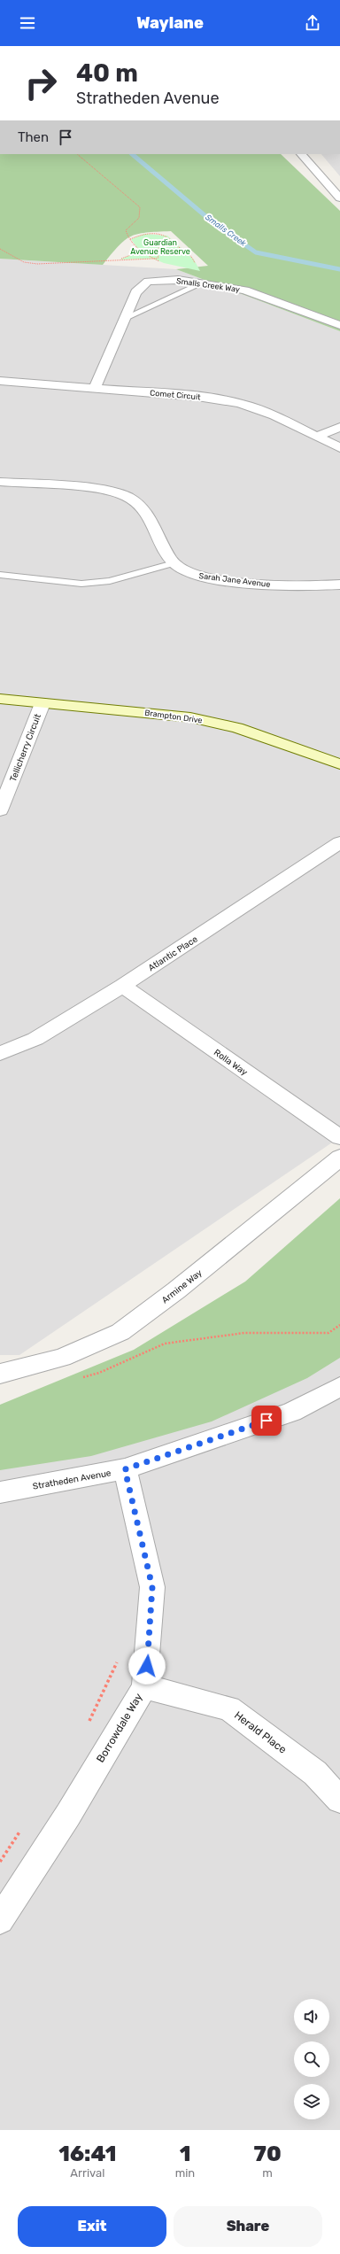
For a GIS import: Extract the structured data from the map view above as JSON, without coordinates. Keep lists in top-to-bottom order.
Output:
{
  "streets": {
    "street": [
      "Smalls Creek Way",
      "Comet Circuit",
      "Sarah Jane Avenue",
      "Brampton Drive",
      "Tellicherry Circuit",
      "Atlantic Place",
      "Rolla Way",
      "Armine Way",
      "Stratheden Avenue",
      "Borrowdale Way",
      "Herald Place"
    ]
  },
  "crossings": [
    ["Smalls Creek Way", "Comet Circuit"],
    ["Brampton Drive", "Tellicherry Circuit"],
    ["Atlantic Place", "Rolla Way"],
    ["Stratheden Avenue", "Borrowdale Way"],
    ["Borrowdale Way", "Herald Place"]
  ],
  "water": ["Smalls Creek"],
  "parks": ["Guardian Avenue Reserve"],
  "page": {
    "header": "Waylane",
    "turn": ["40 m", "Stratheden Avenue"],
    "then": "Then",
    "eta": [
      "16:41",
      "Arrival",
      "1",
      "min",
      "70",
      "m"
    ],
    "buttons": ["Exit", "Share"]
  }
}
